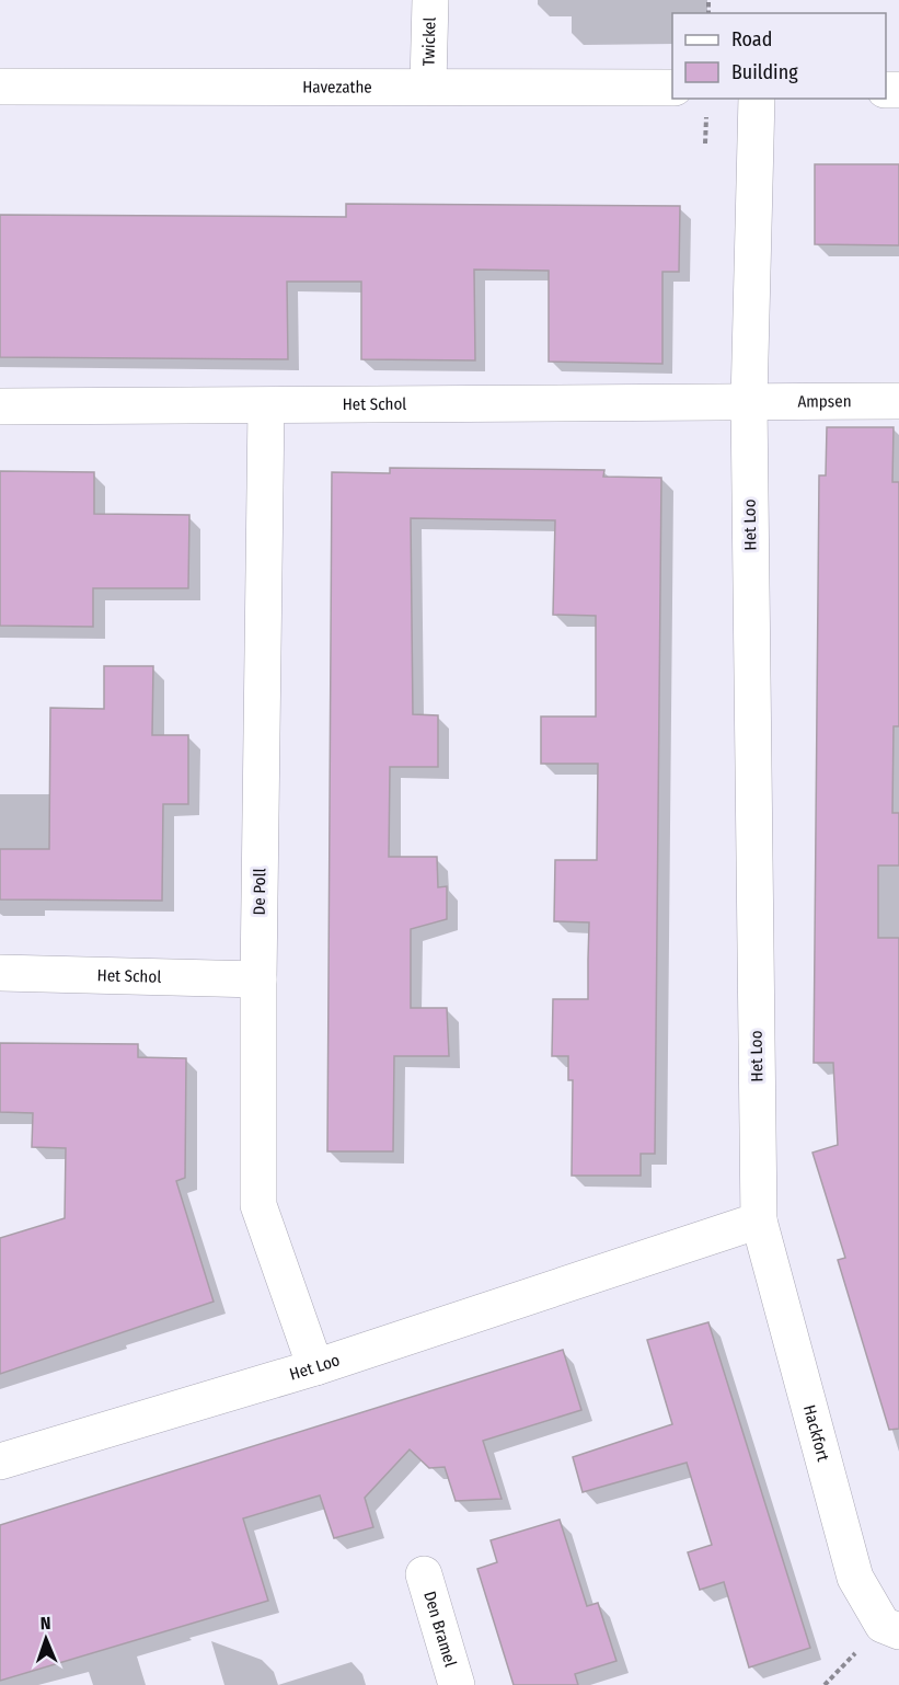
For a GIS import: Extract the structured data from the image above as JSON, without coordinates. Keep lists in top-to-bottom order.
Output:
{
  "streets": {
    "street": [
      "Twickel",
      "Havezathe",
      "Ampsen",
      "Het Schol",
      "Het Loo",
      "De Poll",
      "Hackfort",
      "Den Bramel"
    ]
  },
  "crossings": [
    ["Twickel", "Havezathe"],
    ["Ampsen", "Het Schol"],
    ["Ampsen", "Het Loo"],
    ["Het Schol", "Het Loo"],
    ["Het Schol", "De Poll"],
    ["Het Loo", "De Poll"],
    ["Het Loo", "Hackfort"]
  ],
  "legend": ["Road", "Building"],
  "north": "top"
}
